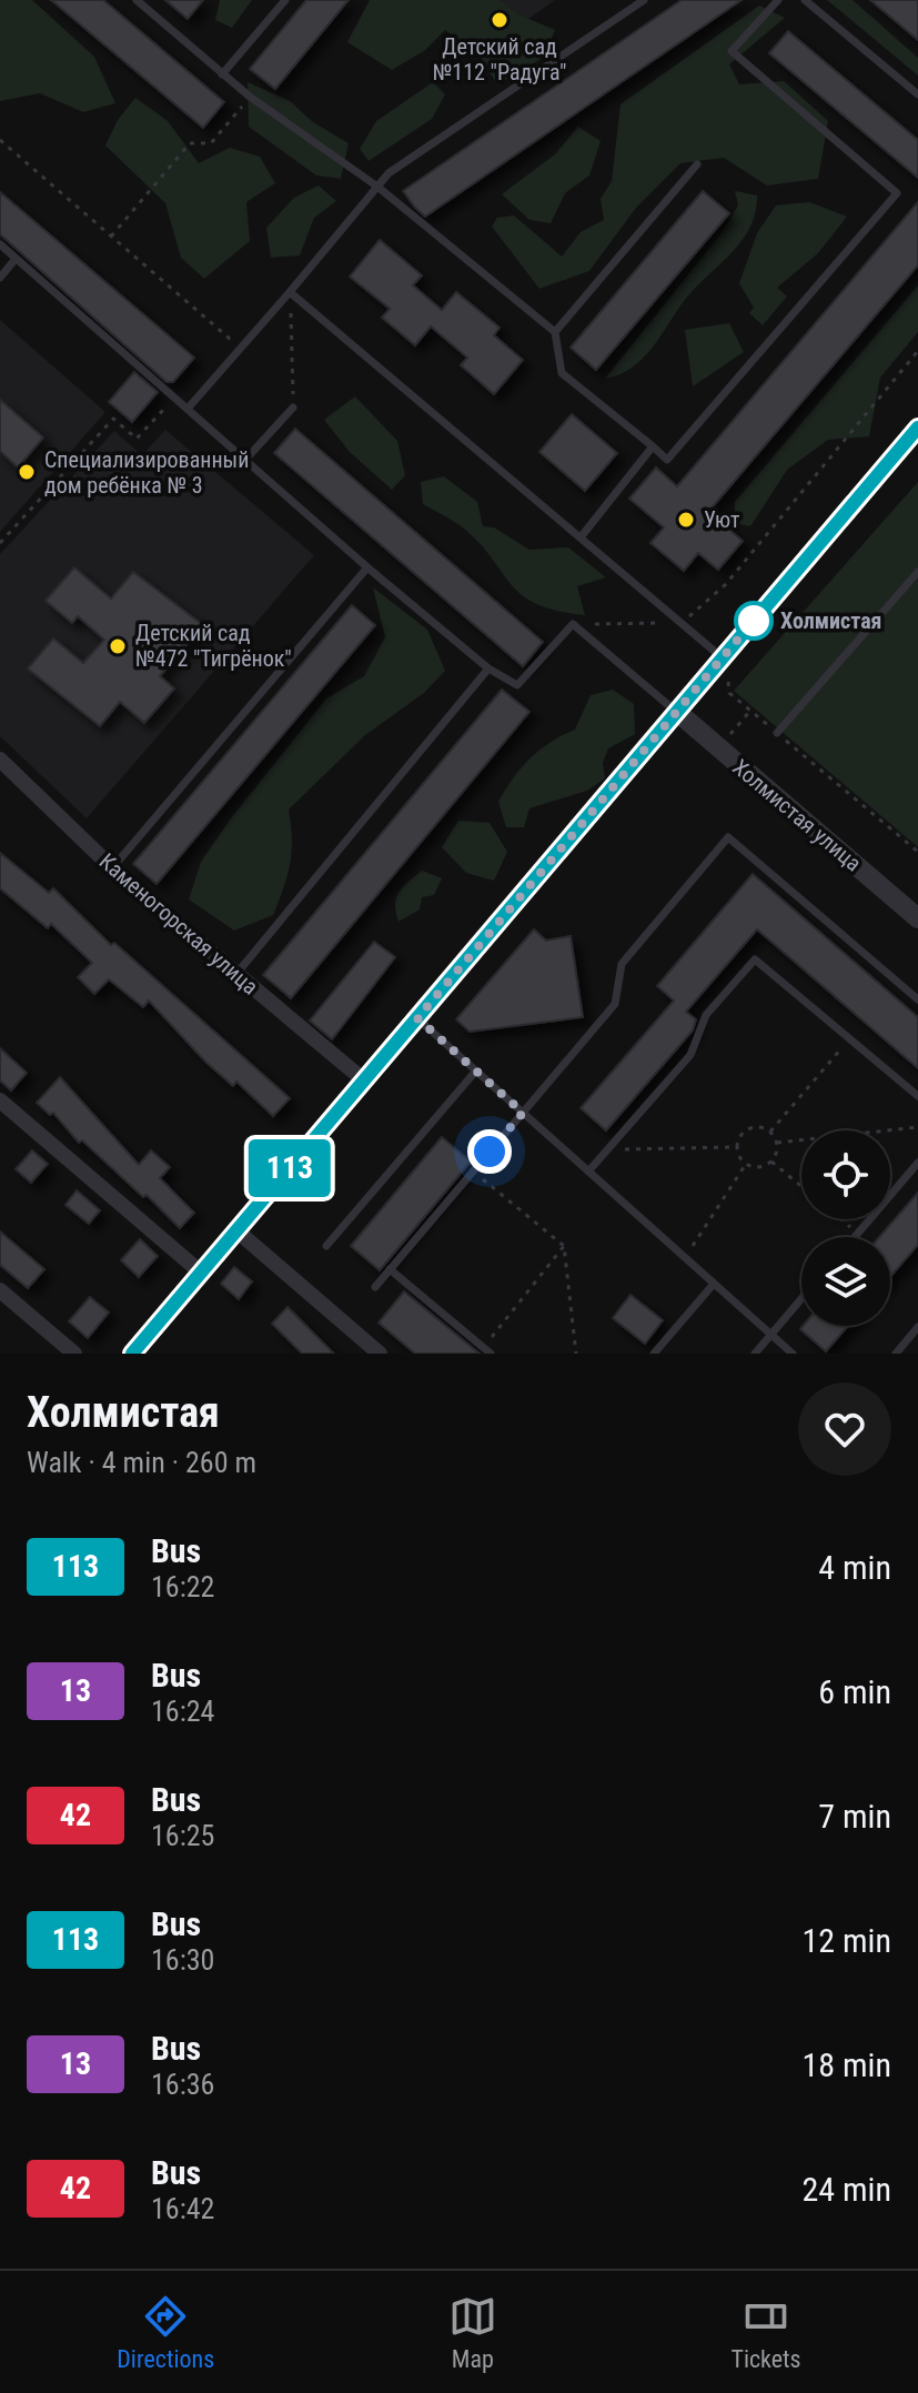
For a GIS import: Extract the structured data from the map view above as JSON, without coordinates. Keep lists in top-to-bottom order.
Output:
{
  "streets": {
    "street": ["Холмистая улица", "Каменогорская улица"]
  },
  "places": [
    "Детский сад №112 \"Радуга\"",
    "Специализированный дом ребёнка № 3",
    "Уют",
    "Холмистая",
    "Детский сад №472 \"Тигрёнок\""
  ],
  "lines": ["bus line 113"],
  "page": {
    "on_map": "113",
    "heading": ["Холмистая", "Walk · 4 min · 260 m"],
    "list": [
      {
        "mark": "113",
        "name": "Bus",
        "note": "16:22",
        "value": "4 min"
      },
      {
        "mark": "13",
        "name": "Bus",
        "note": "16:24",
        "value": "6 min"
      },
      {
        "mark": "42",
        "name": "Bus",
        "note": "16:25",
        "value": "7 min"
      },
      {
        "mark": "113",
        "name": "Bus",
        "note": "16:30",
        "value": "12 min"
      },
      {
        "mark": "13",
        "name": "Bus",
        "note": "16:36",
        "value": "18 min"
      },
      {
        "mark": "42",
        "name": "Bus",
        "note": "16:42",
        "value": "24 min"
      }
    ],
    "tabs": ["Directions", "Map", "Tickets"]
  }
}
